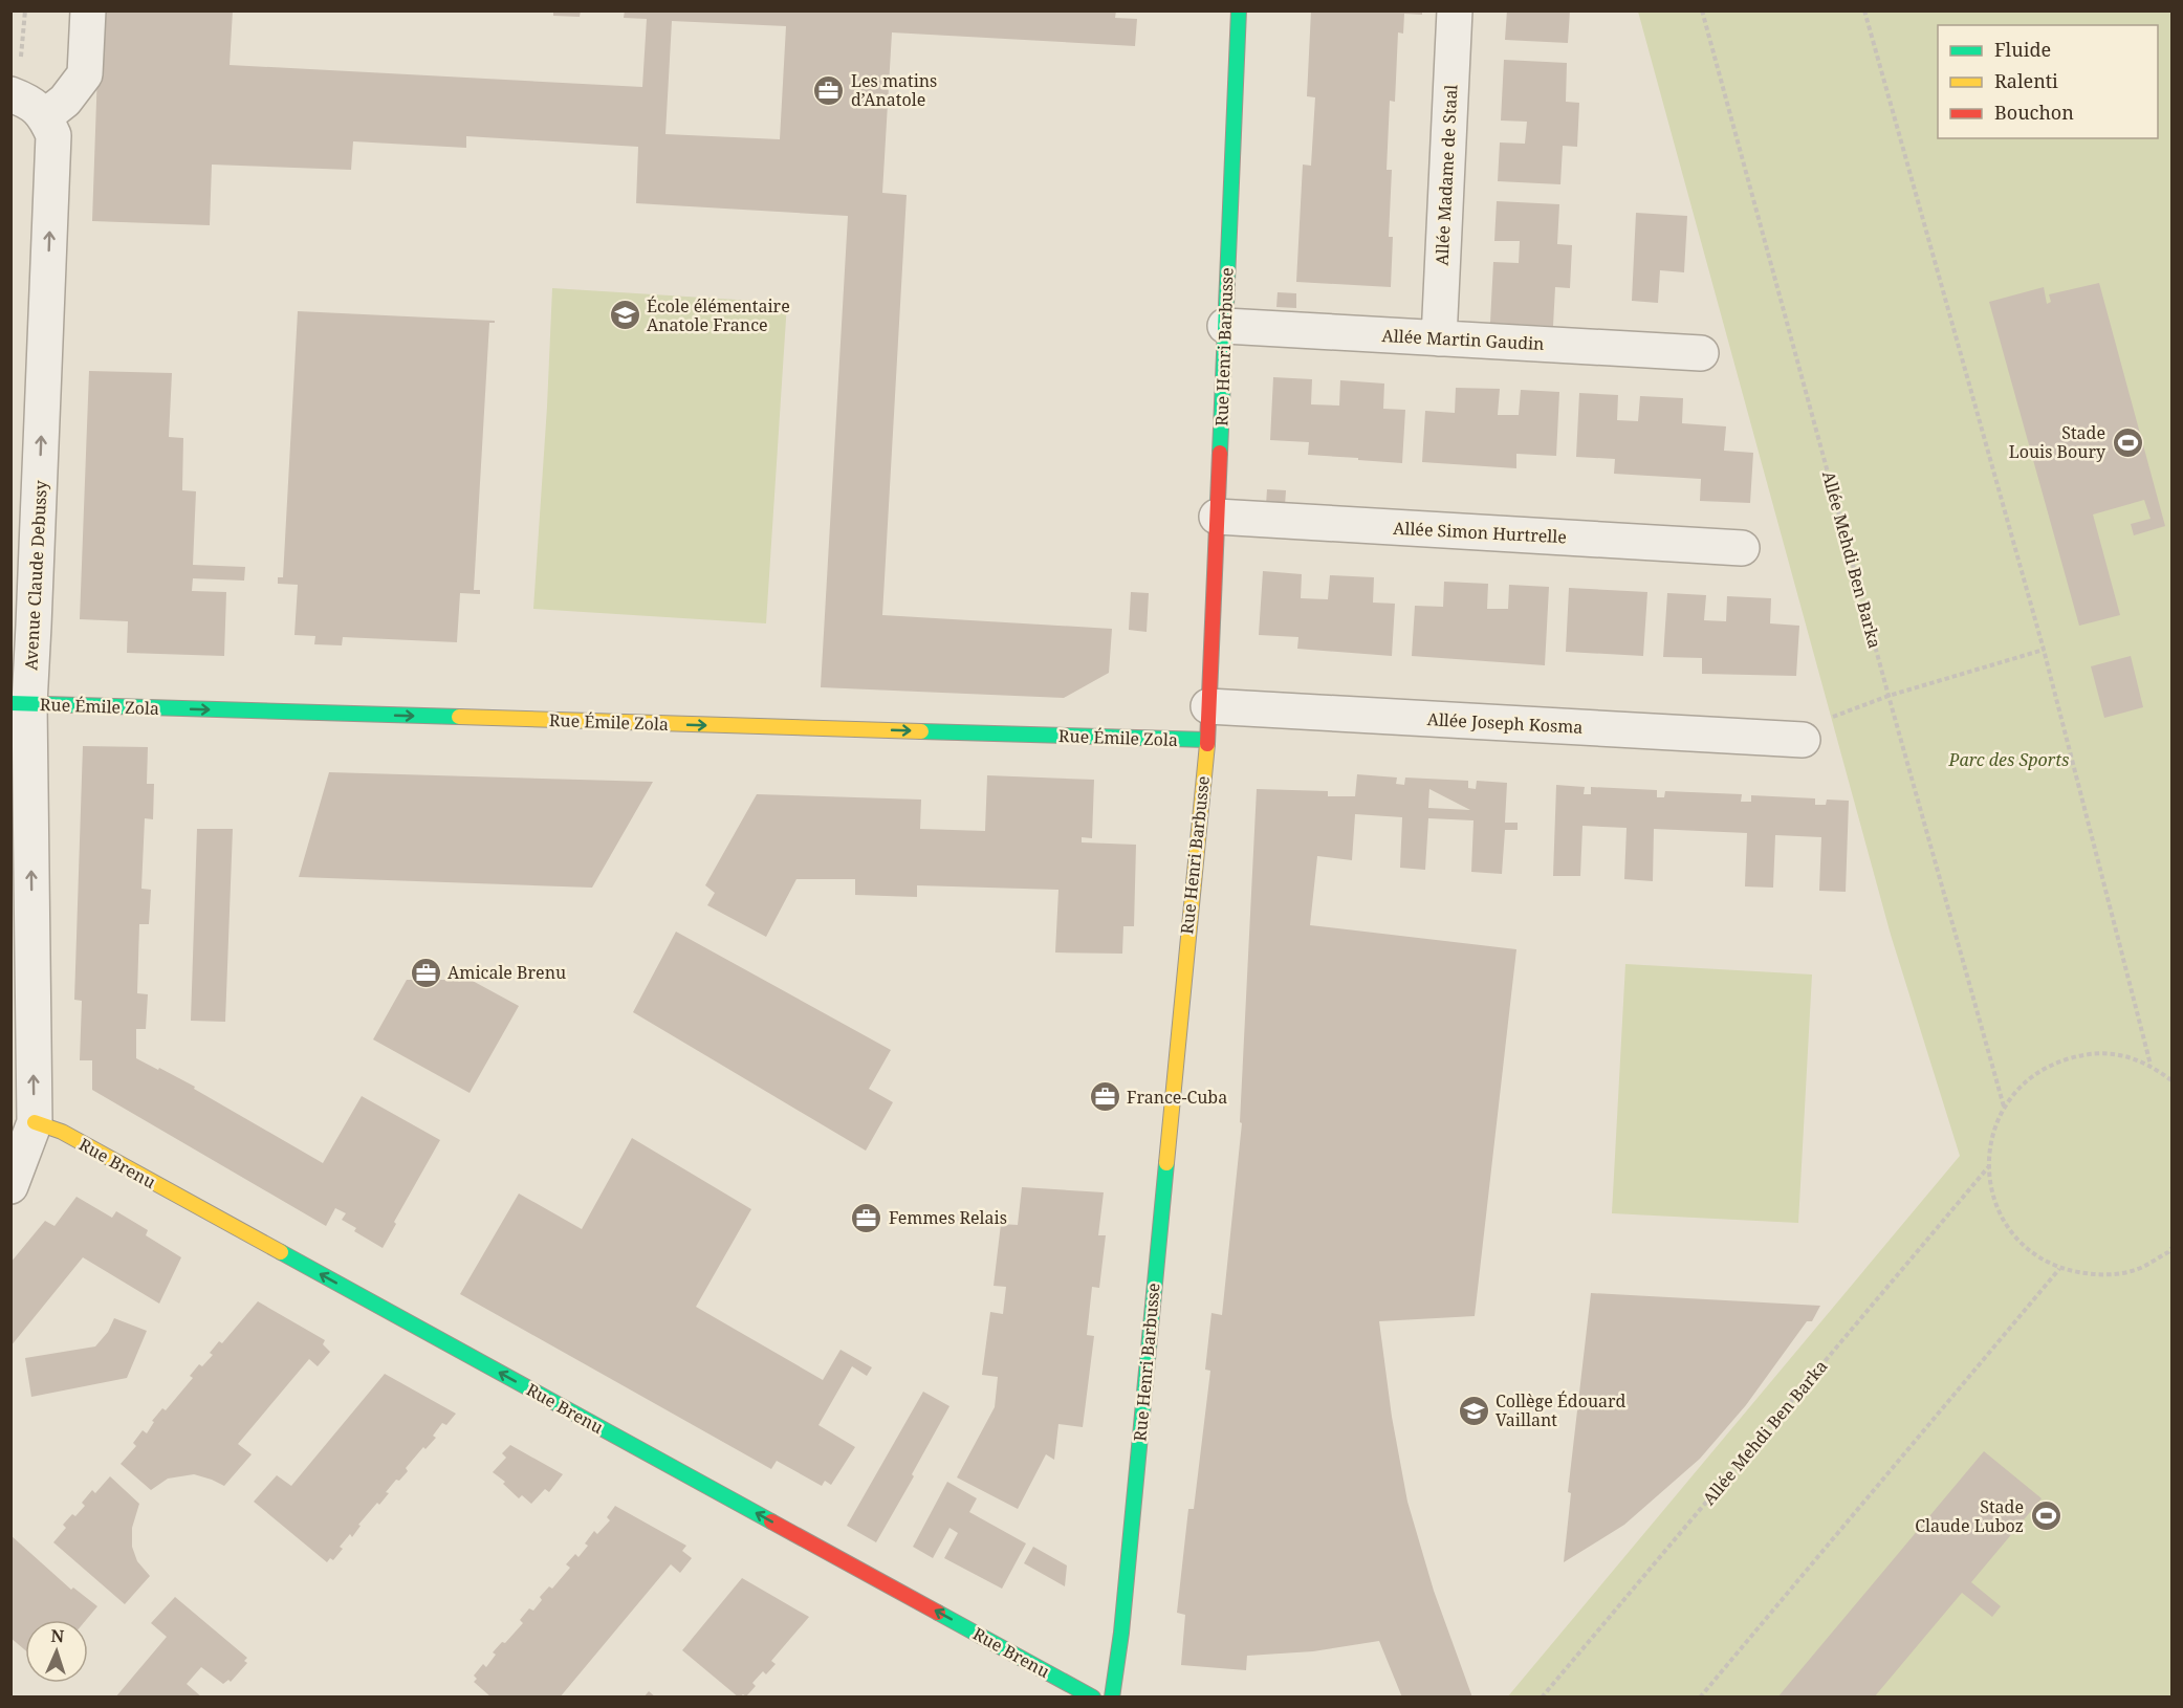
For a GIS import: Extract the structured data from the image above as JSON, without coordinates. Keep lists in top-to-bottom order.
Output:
{
  "streets": {
    "street": [
      "Allée Madame de Staal",
      "Allée Martin Gaudin",
      "Rue Henri Barbusse",
      "Allée Simon Hurtrelle",
      "Avenue Claude Debussy",
      "Rue Émile Zola",
      "Allée Joseph Kosma",
      "Rue Brenu"
    ],
    "path": ["Allée Mehdi Ben Barka"]
  },
  "crossings": [
    ["Allée Madame de Staal", "Allée Martin Gaudin"],
    ["Allée Martin Gaudin", "Rue Henri Barbusse"],
    ["Rue Henri Barbusse", "Allée Simon Hurtrelle"],
    ["Rue Henri Barbusse", "Rue Émile Zola"],
    ["Rue Henri Barbusse", "Allée Joseph Kosma"],
    ["Avenue Claude Debussy", "Rue Émile Zola"],
    ["Avenue Claude Debussy", "Rue Brenu"]
  ],
  "one_way": ["Avenue Claude Debussy", "Rue Émile Zola", "Rue Brenu"],
  "parks": ["Parc des Sports"],
  "places": {
    "office": [
      "Les matins d’Anatole",
      "Amicale Brenu",
      "France-Cuba",
      "Femmes Relais"
    ],
    "school or university": ["École élémentaire Anatole France", "Collège Édouard Vaillant"],
    "sports": ["Stade Louis Boury", "Stade Claude Luboz"]
  },
  "legend": ["Fluide", "Ralenti", "Bouchon"],
  "north": "top"
}
